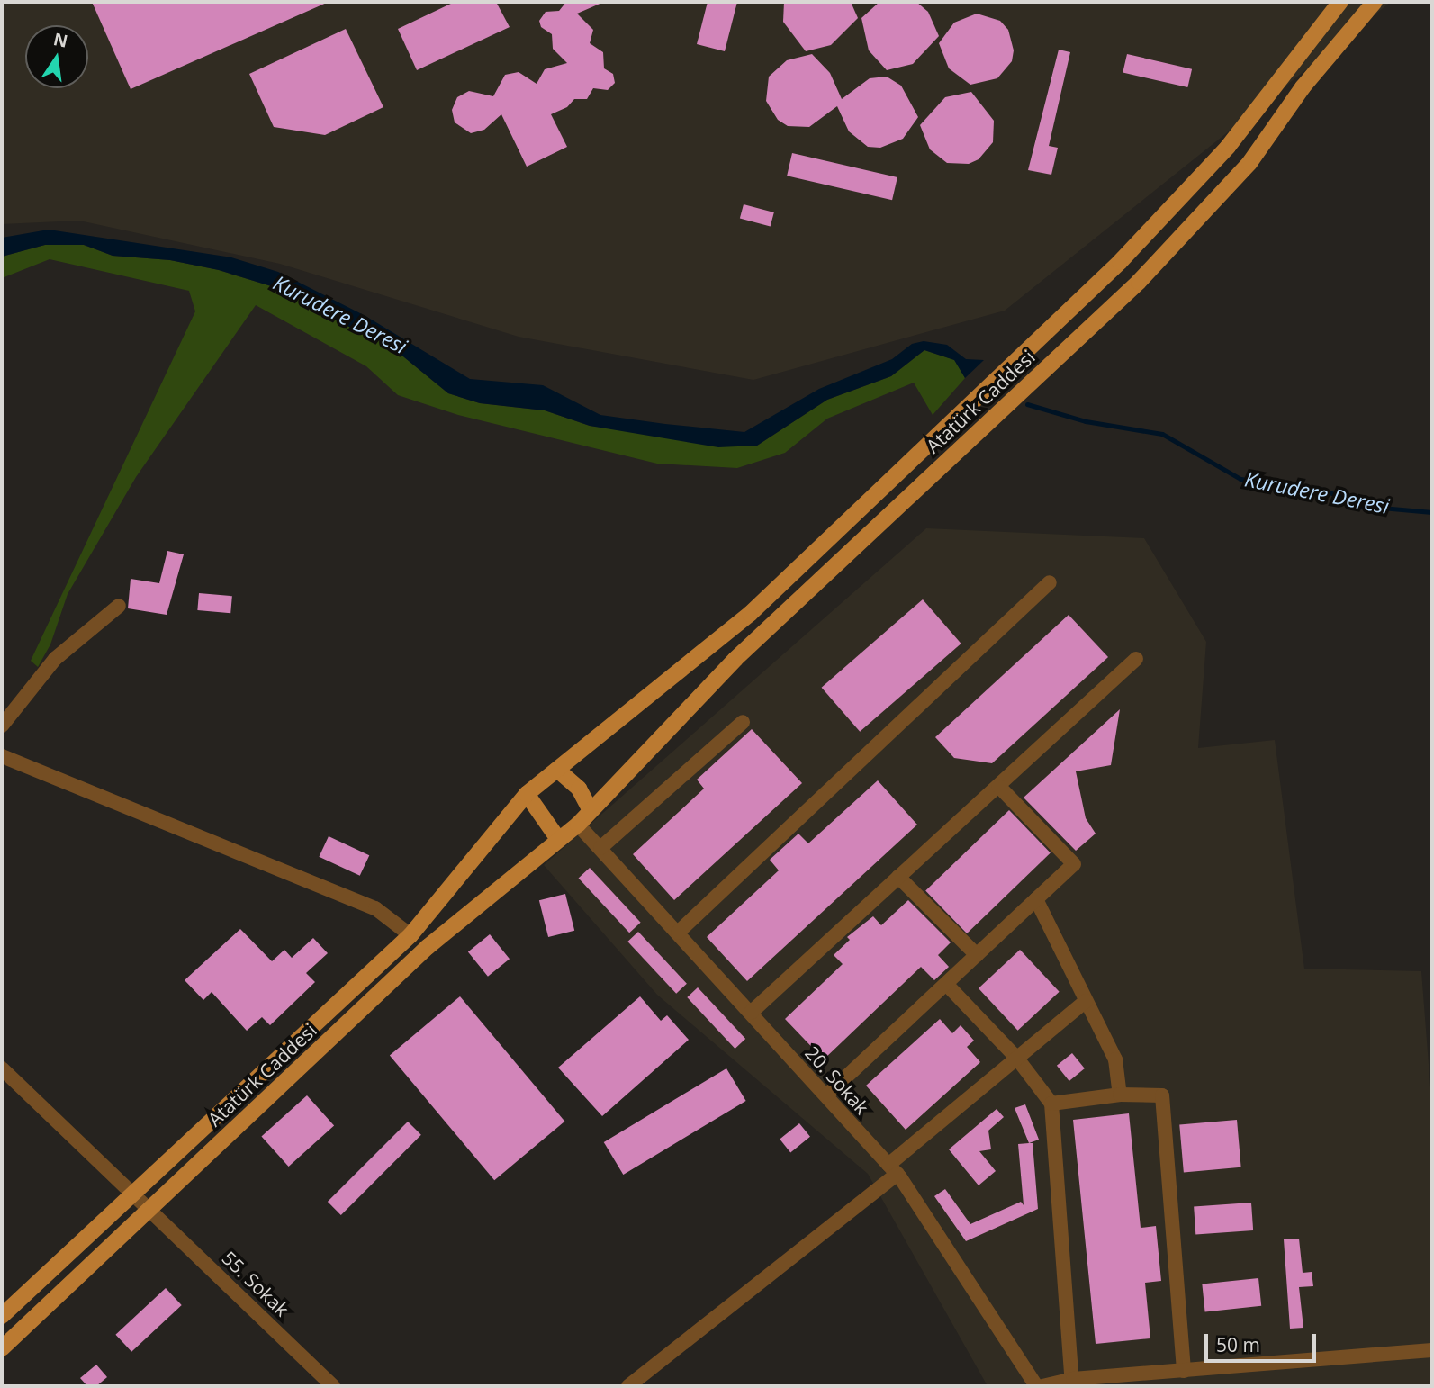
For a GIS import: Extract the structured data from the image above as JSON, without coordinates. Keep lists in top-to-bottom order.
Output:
{
  "streets": {
    "main road": ["Atatürk Caddesi"],
    "street": ["20. Sokak", "55. Sokak"]
  },
  "crossings": [
    ["Atatürk Caddesi", "20. Sokak"],
    ["Atatürk Caddesi", "55. Sokak"]
  ],
  "water": ["Kurudere Deresi"],
  "scale_bar": "50 m",
  "north": "top"
}
